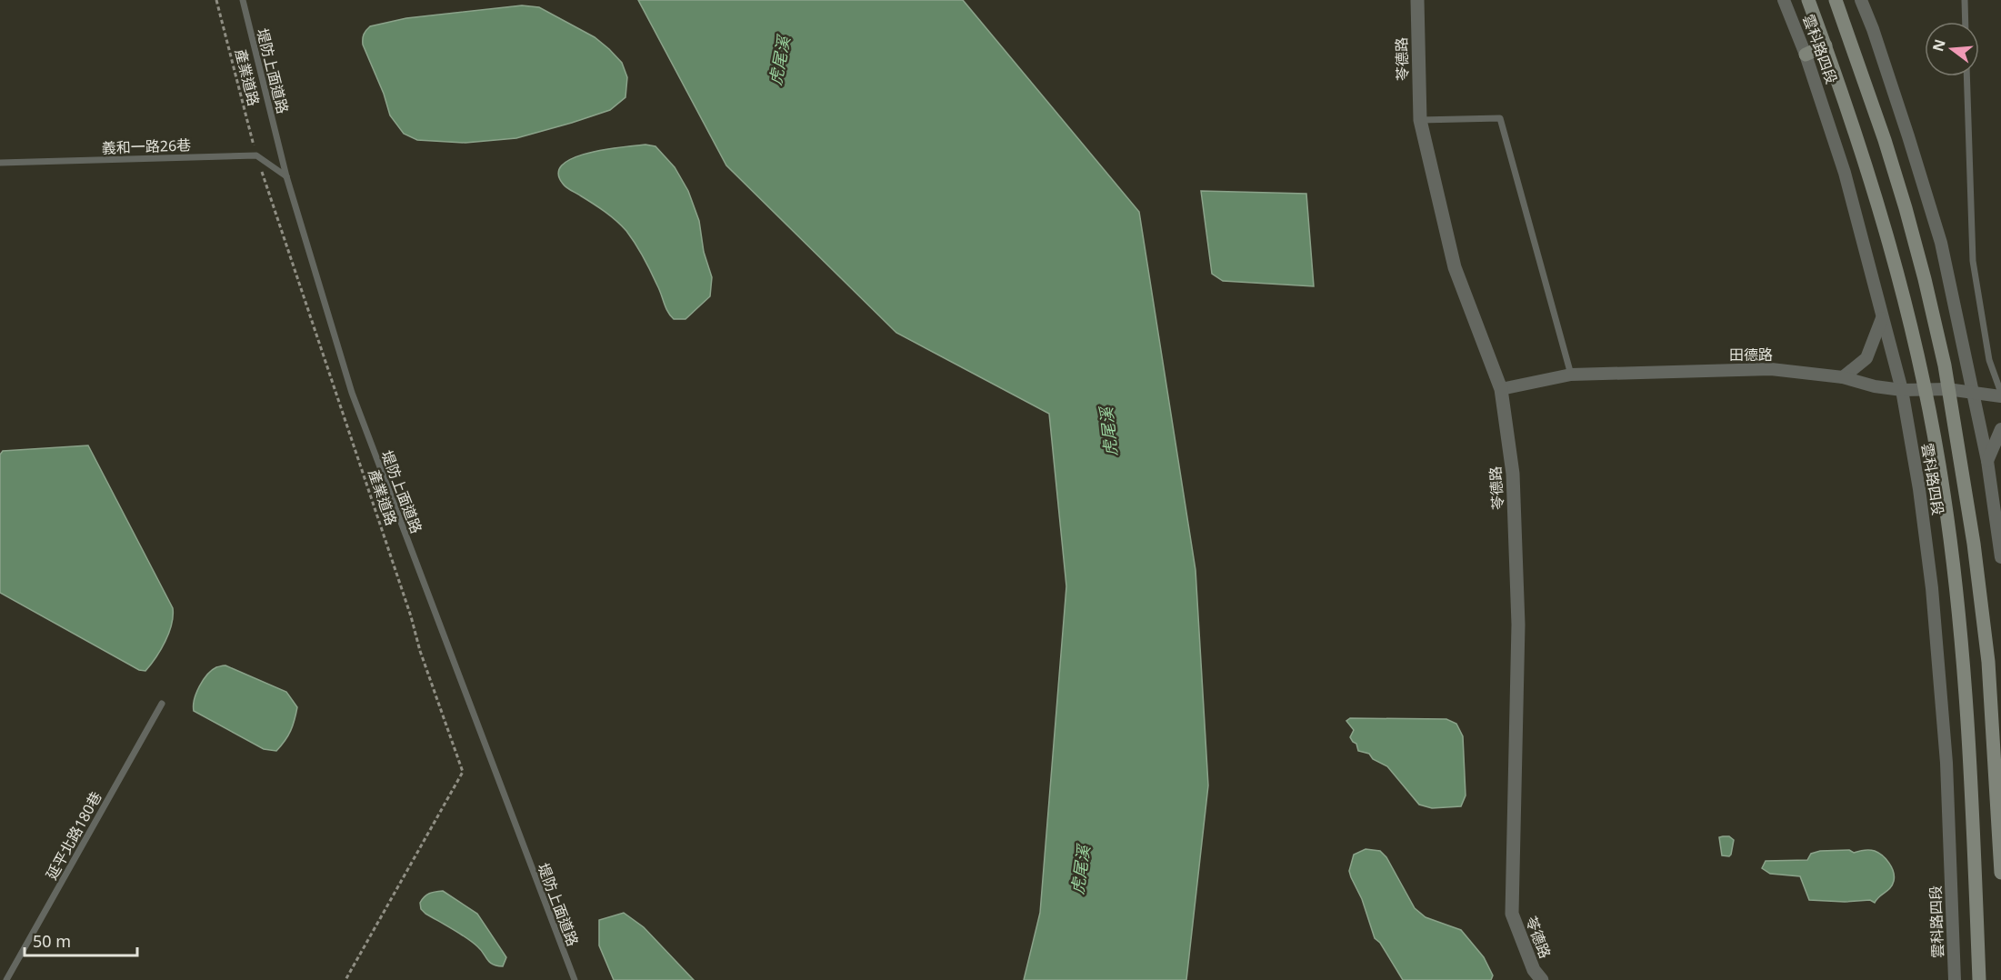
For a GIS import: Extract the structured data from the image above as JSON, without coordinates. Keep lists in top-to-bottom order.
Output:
{
  "streets": {
    "main road": ["雲科路四段"],
    "street": ["苓德路", "田德路"],
    "lane": ["堤防上面道路", "義和一路26巷", "延平北路180巷"],
    "path": ["產業道路"]
  },
  "crossings": [
    ["雲科路四段", "田德路"],
    ["苓德路", "田德路"],
    ["產業道路", "義和一路26巷"]
  ],
  "water": ["虎尾溪"],
  "scale_bar": "50 m",
  "north": "left"
}
